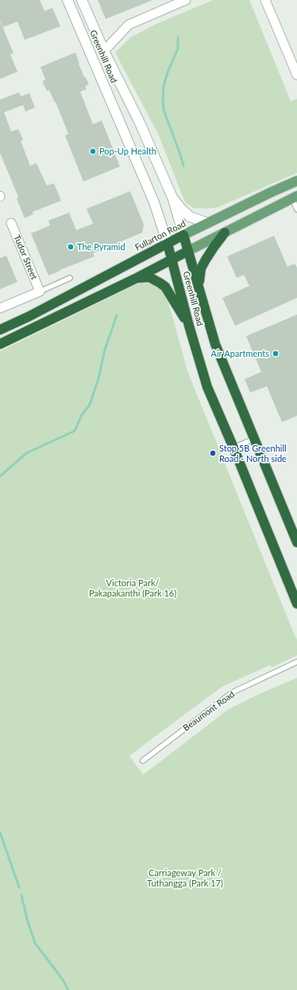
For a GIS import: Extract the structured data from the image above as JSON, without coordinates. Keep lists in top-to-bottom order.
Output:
{
  "streets": {
    "highway": ["Greenhill Road", "Fullarton Road"],
    "street": ["Tudor Street"],
    "lane": ["Beaumont Road"]
  },
  "crossings": [
    ["Greenhill Road", "Fullarton Road"]
  ],
  "parks": ["Victoria Park/ Pakapakanthi (Park 16)", "Carriageway Park / Tuthangga (Park 17)"],
  "places": [
    "Pop-Up Health",
    "The Pyramid",
    "Air Apartments",
    "Stop 5B Greenhill Road - North side"
  ]
}
